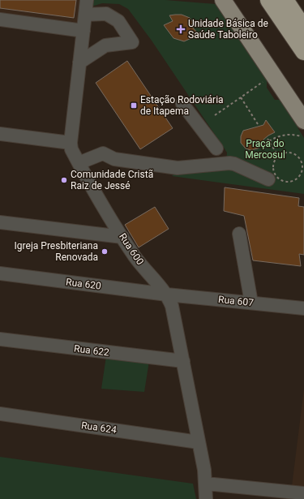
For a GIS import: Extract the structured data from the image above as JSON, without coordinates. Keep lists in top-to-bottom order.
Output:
{
  "streets": {
    "street": [
      "Rua 600",
      "Rua 620",
      "Rua 607",
      "Rua 622",
      "Rua 624"
    ]
  },
  "crossings": [
    ["Rua 600", "Rua 620"],
    ["Rua 600", "Rua 607"],
    ["Rua 600", "Rua 622"],
    ["Rua 600", "Rua 624"],
    ["Rua 620", "Rua 607"]
  ],
  "parks": ["Praça do Mercosul"],
  "places": {
    "health": ["Unidade Básica de Saúde Taboleiro"],
    "transit": ["Estação Rodoviária de Itapema"],
    "other": ["Comunidade Cristã Raiz de Jessé", "Igreja Presbiteriana Renovada"]
  }
}
